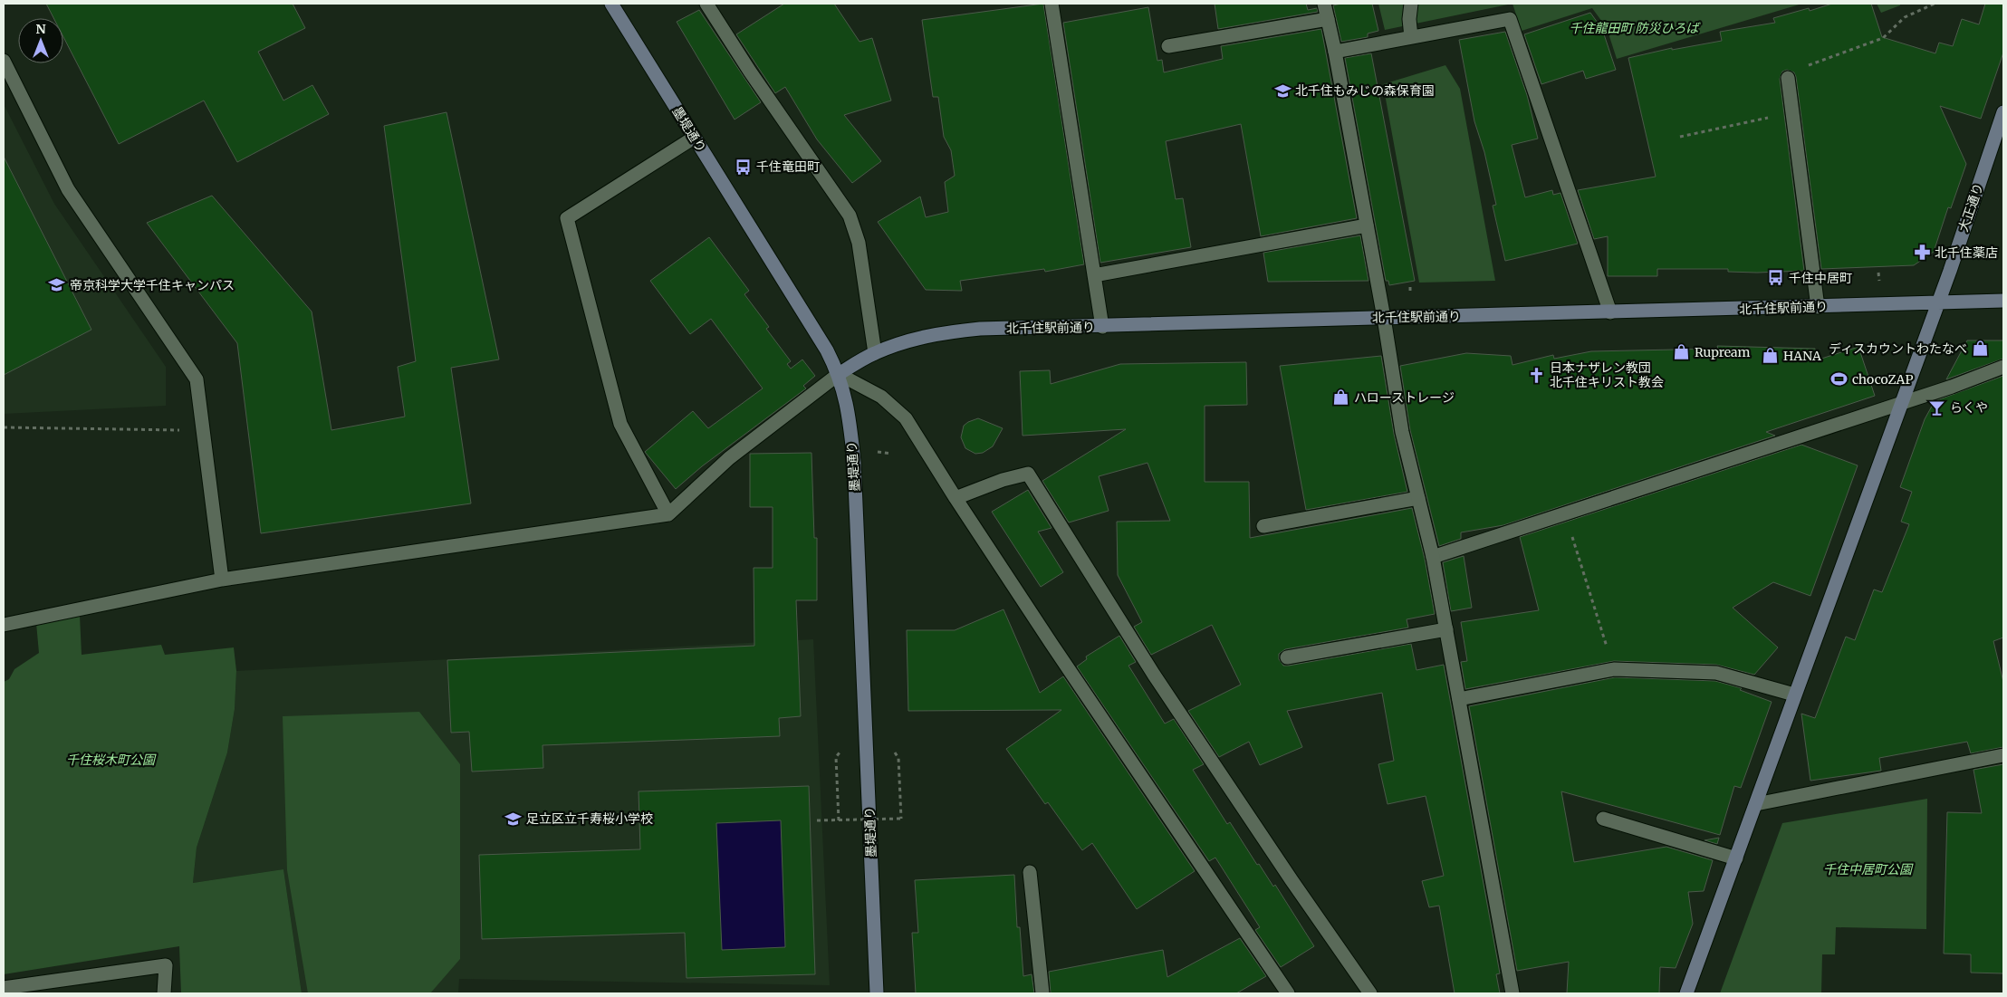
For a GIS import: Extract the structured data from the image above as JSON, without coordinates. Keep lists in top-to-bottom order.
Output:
{
  "streets": {
    "street": ["墨堤通り", "大正通り", "北千住駅前通り"]
  },
  "crossings": [
    ["墨堤通り", "北千住駅前通り"],
    ["大正通り", "北千住駅前通り"]
  ],
  "parks": ["千住龍田町 防災ひろば", "千住桜木町公園", "千住中居町公園"],
  "places": {
    "school or university": ["北千住もみじの森保育園", "帝京科学大学千住キャンパス", "足立区立千寿桜小学校"],
    "bus stop": ["千住竜田町", "千住中居町"],
    "pharmacy": ["北千住薬店"],
    "shop": [
      "ディスカウントわたなべ",
      "Rupream",
      "HANA",
      "ハローストレージ"
    ],
    "church": ["日本ナザレン教団 北千住キリスト教会"],
    "sports": ["chocoZAP"],
    "bar": ["らくや"]
  },
  "north": "top"
}
